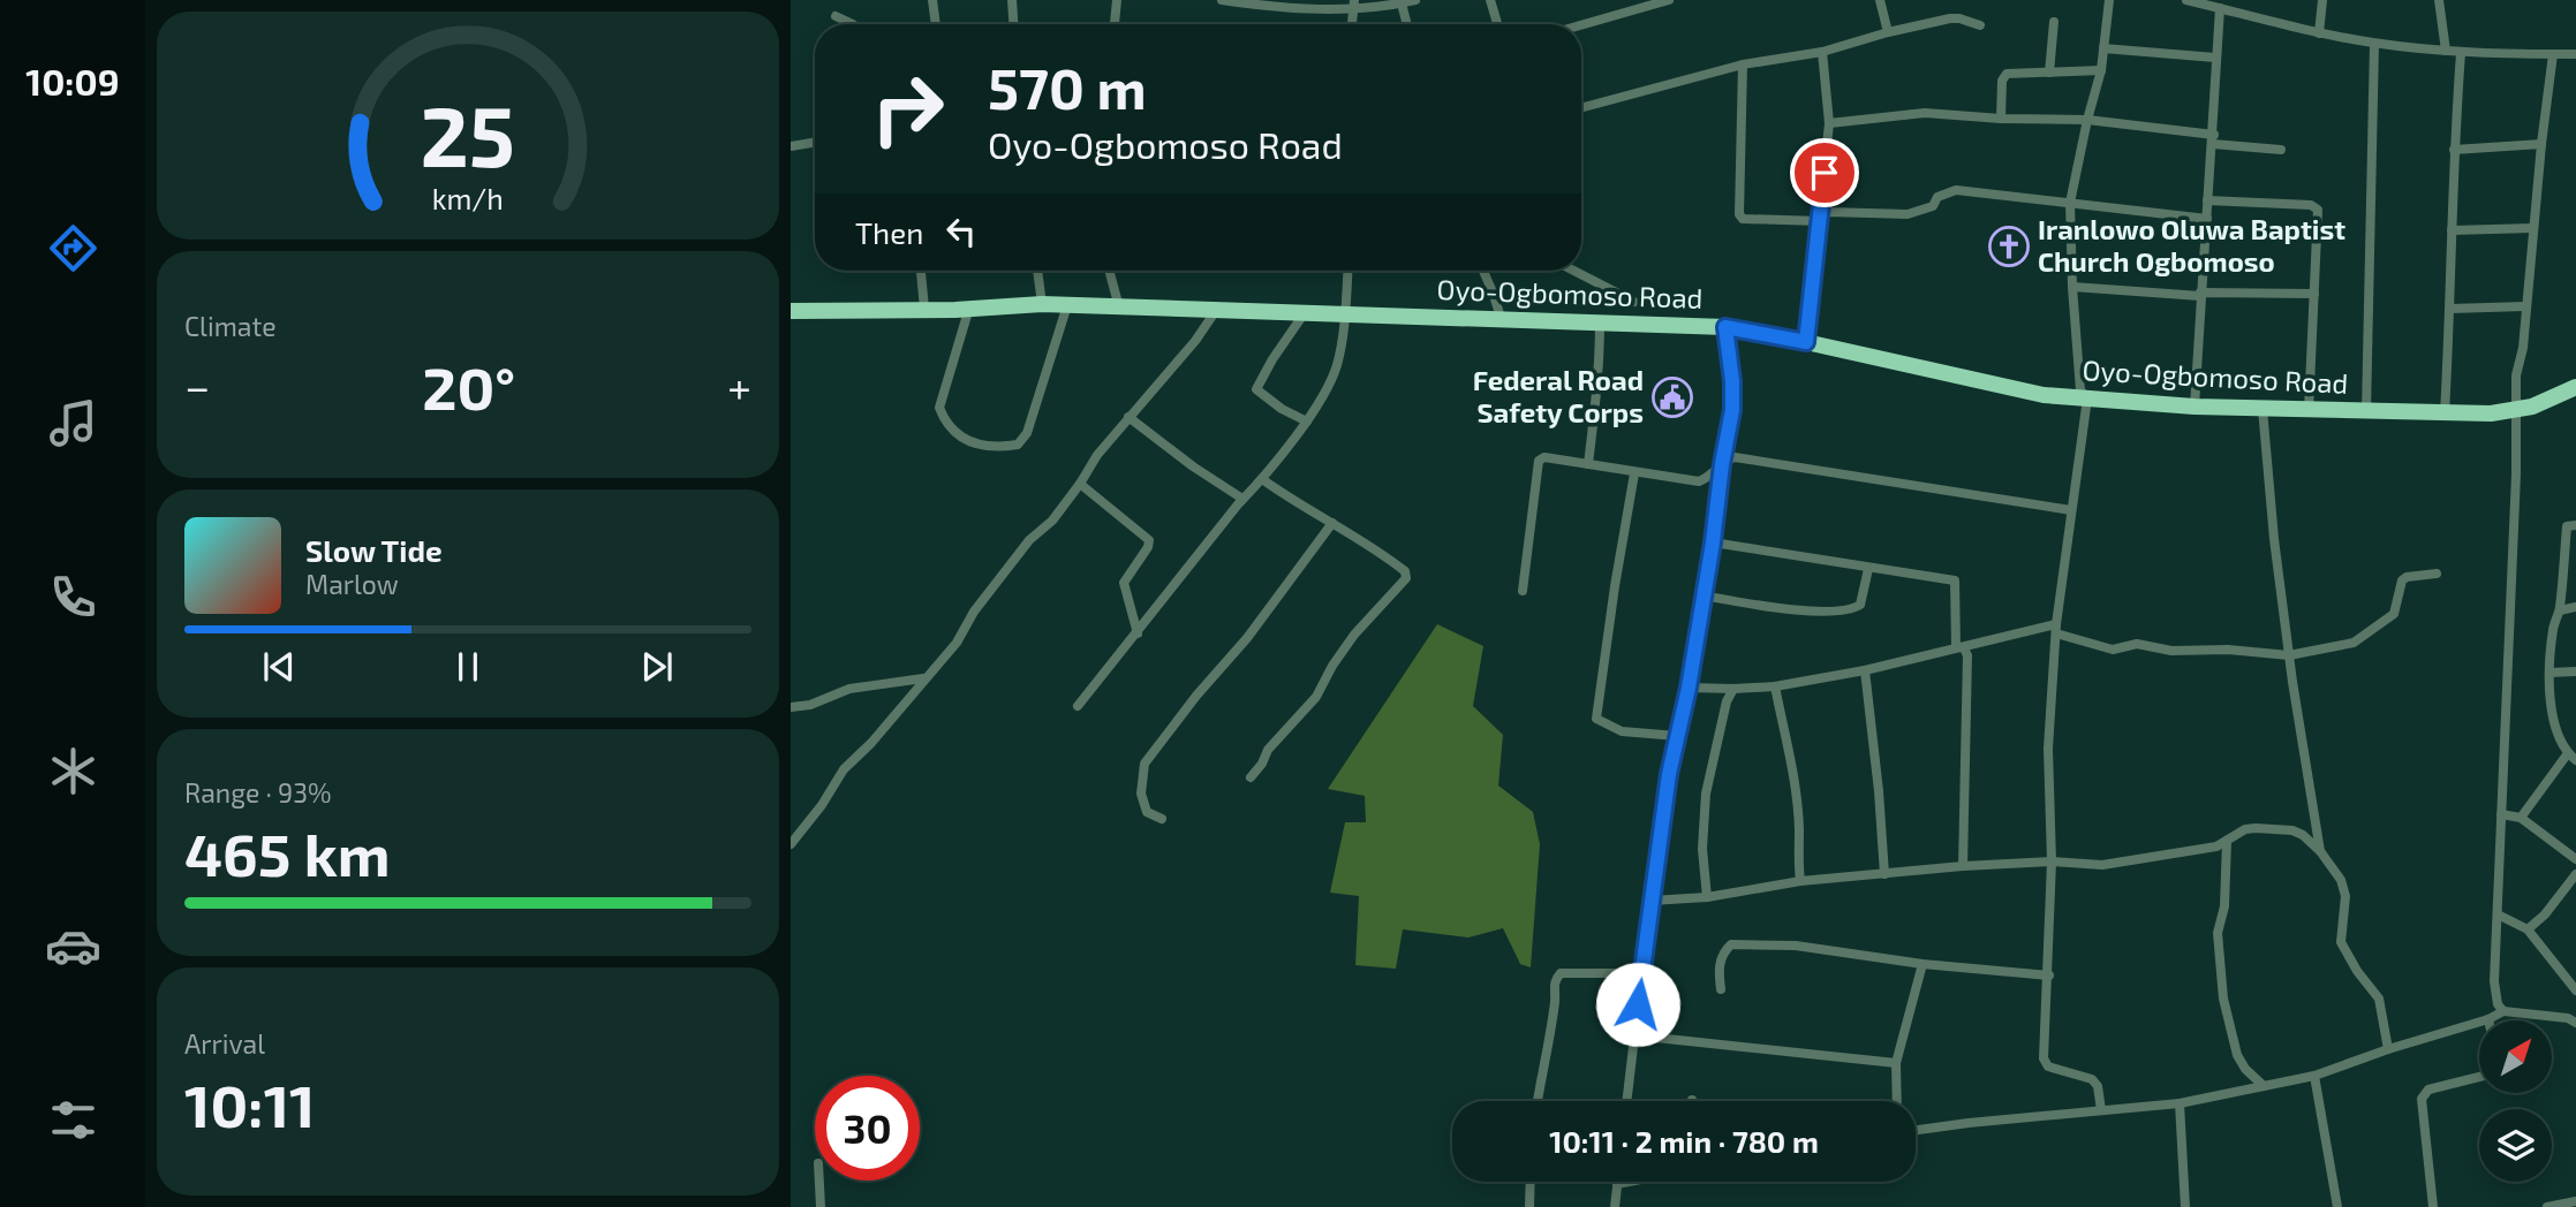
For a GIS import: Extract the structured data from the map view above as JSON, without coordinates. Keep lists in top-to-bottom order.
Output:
{
  "streets": {
    "highway": ["Oyo-Ogbomoso Road"]
  },
  "places": {
    "church": ["Iranlowo Oluwa Baptist Church Ogbomoso"],
    "public building": ["Federal Road Safety Corps"]
  },
  "north": "top right",
  "page": {
    "tabs": "10:09",
    "turn": ["570 m", "Oyo-Ogbomoso Road"],
    "then": "Then",
    "tile": [
      "Climate",
      ["Range · 93%", "465 km"],
      ["Arrival", "10:11"]
    ],
    "heat": ["−", "20°", "+"],
    "song": ["Slow Tide", "Marlow"],
    "limit": "30",
    "trip": "10:11 · 2 min · 780 m",
    "gauge": ["25", "km/h"]
  }
}
